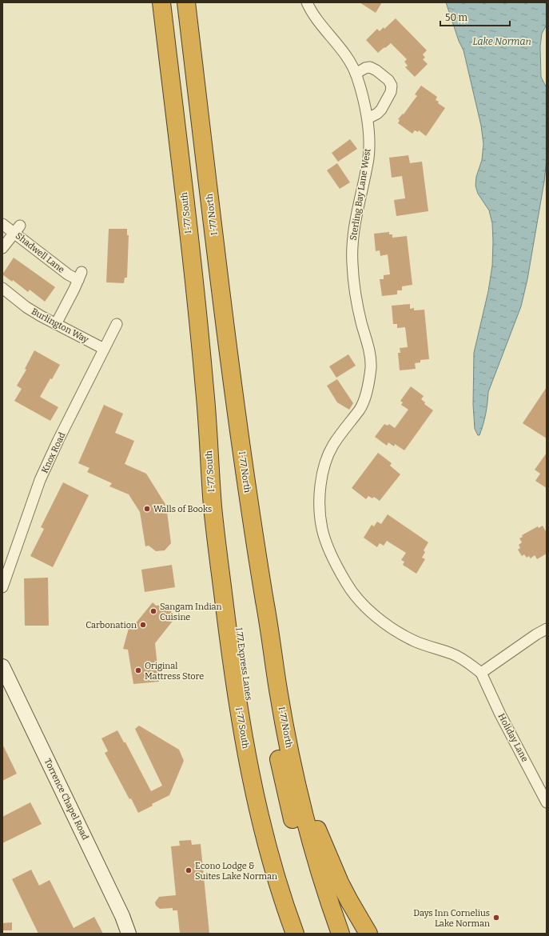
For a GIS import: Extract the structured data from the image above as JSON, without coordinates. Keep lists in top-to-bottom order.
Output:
{
  "streets": {
    "highway": ["I-77 South", "I-77 North", "I 77 Express Lanes"],
    "street": [
      "Sterling Bay Lane West",
      "Shadwell Lane",
      "Burlington Way",
      "Knox Road",
      "Holiday Lane",
      "Torrence Chapel Road"
    ]
  },
  "crossings": [
    ["Sterling Bay Lane West", "Holiday Lane"],
    ["I-77 South", "I 77 Express Lanes"],
    ["Shadwell Lane", "Burlington Way"],
    ["Burlington Way", "Knox Road"]
  ],
  "water": ["Lake Norman"],
  "places": [
    "Walls of Books",
    "Sangam Indian Cuisine",
    "Carbonation",
    "Original Mattress Store",
    "Econo Lodge & Suites Lake Norman",
    "Days Inn Cornelius Lake Norman"
  ],
  "scale_bar": "50 m"
}
